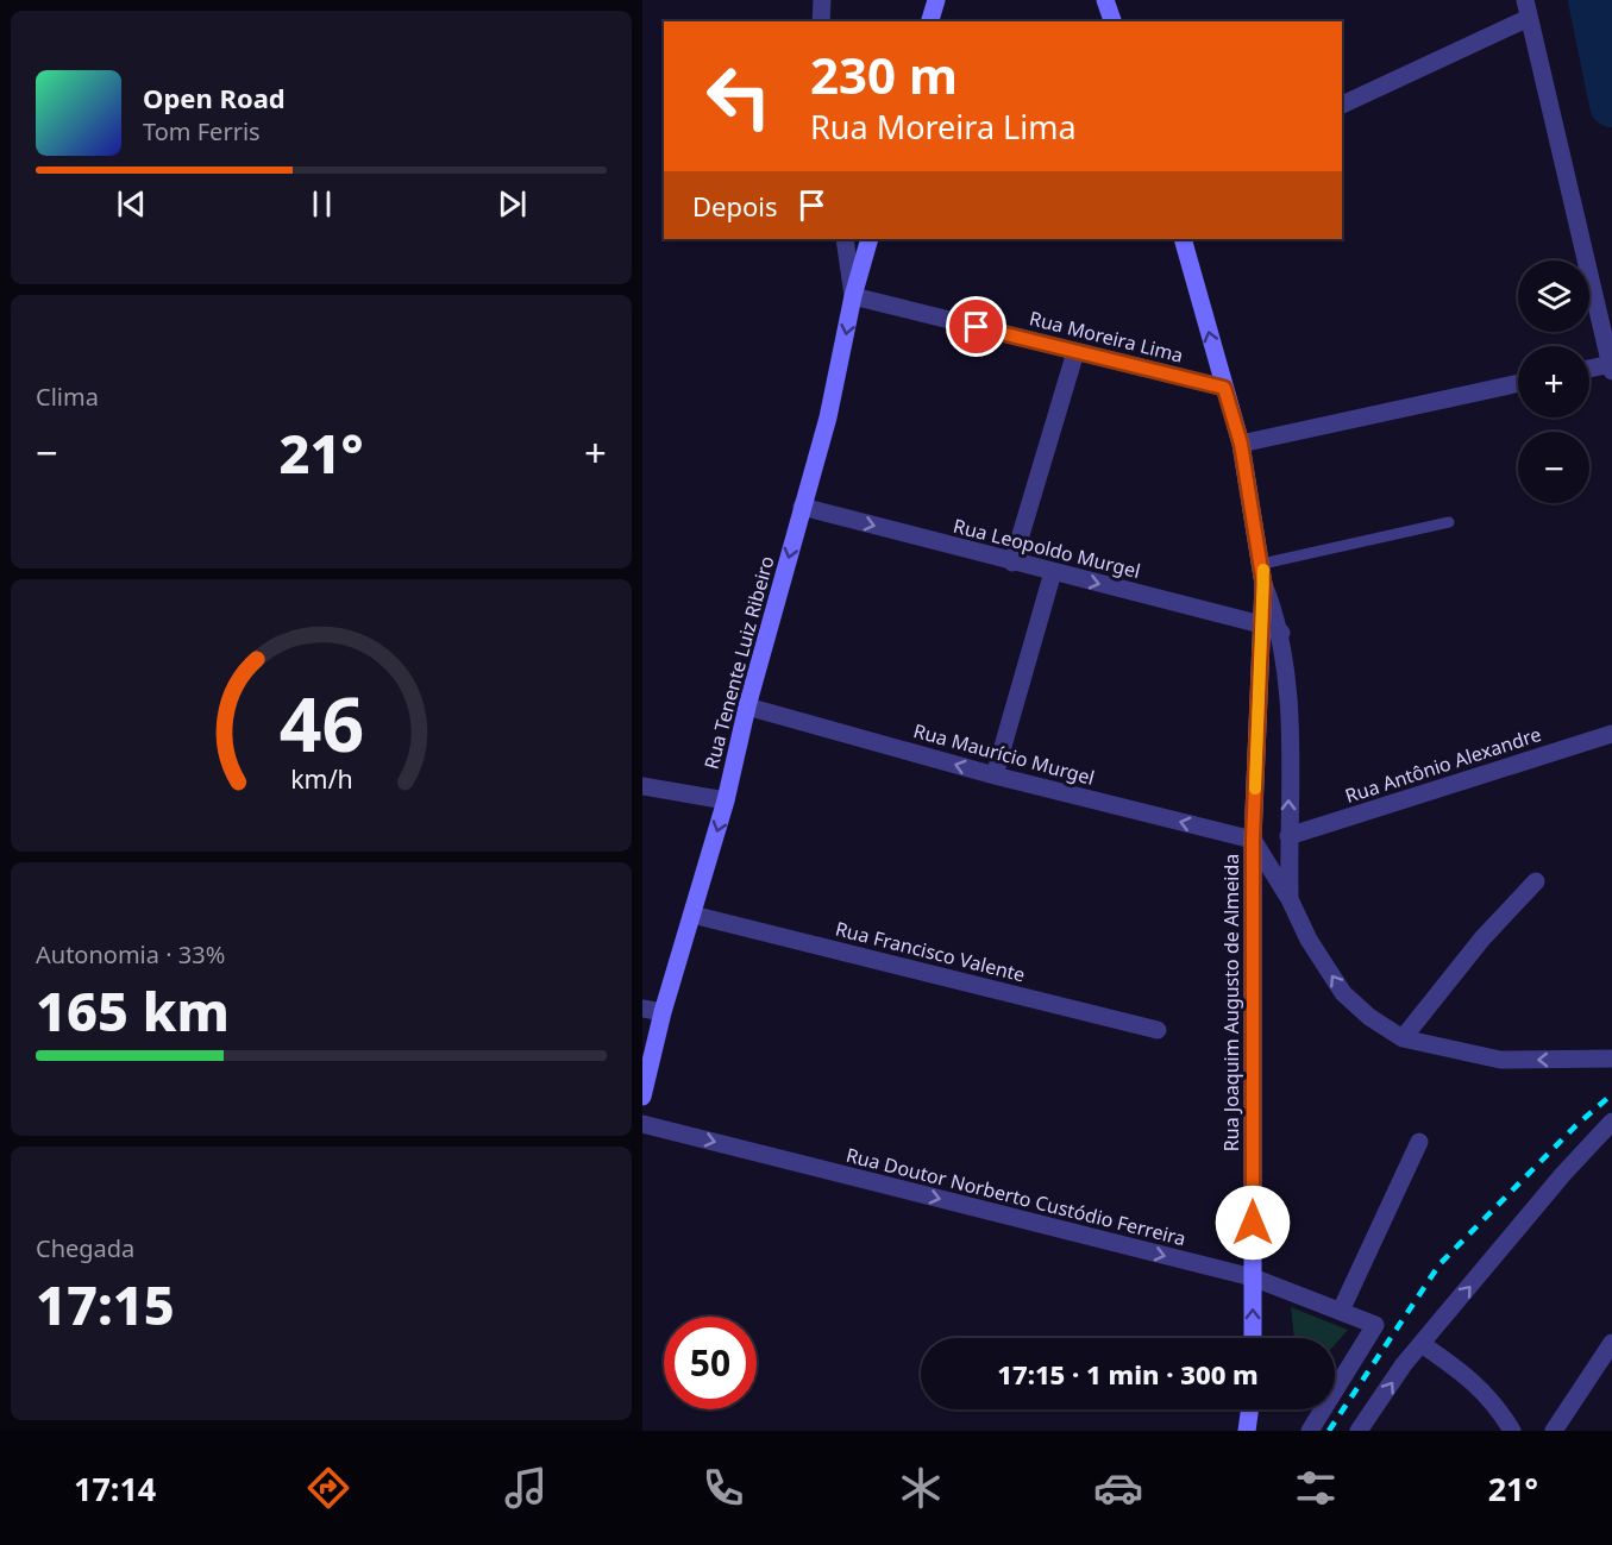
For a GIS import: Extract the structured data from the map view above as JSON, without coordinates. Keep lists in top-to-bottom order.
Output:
{
  "streets": {
    "main road": ["Rua Tenente Luiz Ribeiro", "Rua Joaquim Augusto de Almeida"],
    "street": [
      "Rua Moreira Lima",
      "Rua Leopoldo Murgel",
      "Rua Maurício Murgel",
      "Rua Antônio Alexandre",
      "Rua Francisco Valente",
      "Rua Doutor Norberto Custódio Ferreira"
    ]
  },
  "crossings": [
    ["Rua Moreira Lima", "Rua Tenente Luiz Ribeiro"],
    ["Rua Moreira Lima", "Rua Joaquim Augusto de Almeida"],
    ["Rua Leopoldo Murgel", "Rua Tenente Luiz Ribeiro"],
    ["Rua Leopoldo Murgel", "Rua Joaquim Augusto de Almeida"],
    ["Rua Tenente Luiz Ribeiro", "Rua Maurício Murgel"],
    ["Rua Tenente Luiz Ribeiro", "Rua Francisco Valente"],
    ["Rua Maurício Murgel", "Rua Joaquim Augusto de Almeida"],
    ["Rua Joaquim Augusto de Almeida", "Rua Doutor Norberto Custódio Ferreira"]
  ],
  "one_way": [
    "Rua Leopoldo Murgel",
    "Rua Tenente Luiz Ribeiro",
    "Rua Maurício Murgel",
    "Rua Doutor Norberto Custódio Ferreira"
  ],
  "page": {
    "turn": ["230 m", "Rua Moreira Lima"],
    "song": ["Open Road", "Tom Ferris"],
    "then": "Depois",
    "map_buttons": ["+", "−"],
    "tile": [
      "Clima",
      ["Autonomia · 33%", "165 km"],
      ["Chegada", "17:15"]
    ],
    "heat": ["−", "21°", "+"],
    "limit": "50",
    "trip": "17:15 · 1 min · 300 m",
    "tabs": ["17:14", "21°"],
    "gauge": ["46", "km/h"]
  }
}
